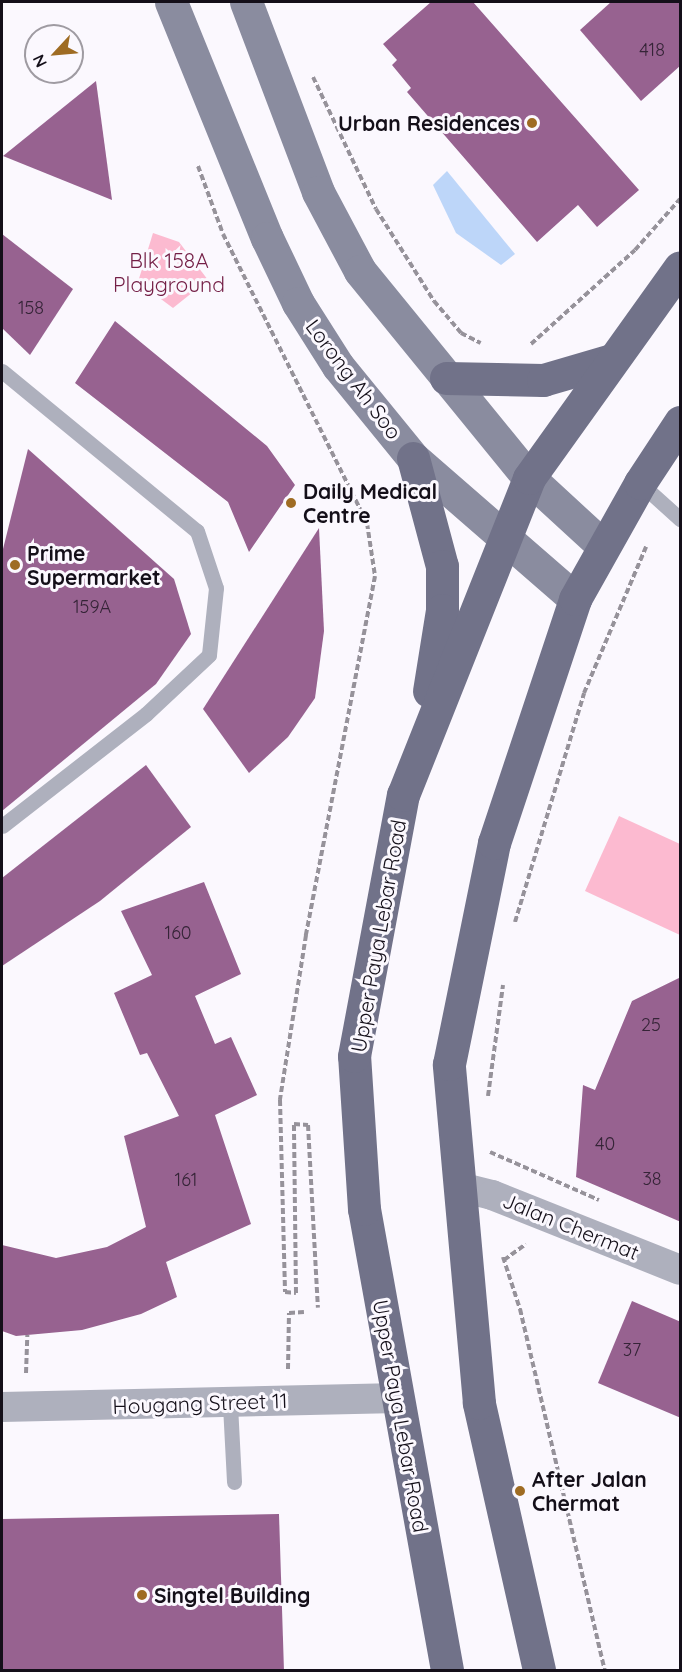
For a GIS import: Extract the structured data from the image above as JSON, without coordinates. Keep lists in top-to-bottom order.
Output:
{
  "streets": {
    "main road": ["Lorong Ah Soo", "Upper Paya Lebar Road"],
    "street": ["Jalan Chermat", "Hougang Street 11"]
  },
  "crossings": [
    ["Lorong Ah Soo", "Upper Paya Lebar Road"],
    ["Upper Paya Lebar Road", "Hougang Street 11"]
  ],
  "parks": ["Blk 158A Playground"],
  "places": [
    "Urban Residences",
    "Daily Medical Centre",
    "Prime Supermarket",
    "After Jalan Chermat",
    "Singtel Building"
  ],
  "house_numbers": [
    "418",
    "158",
    "159A",
    "160",
    "25",
    "40",
    "38",
    "161",
    "37"
  ],
  "north": "bottom left"
}
